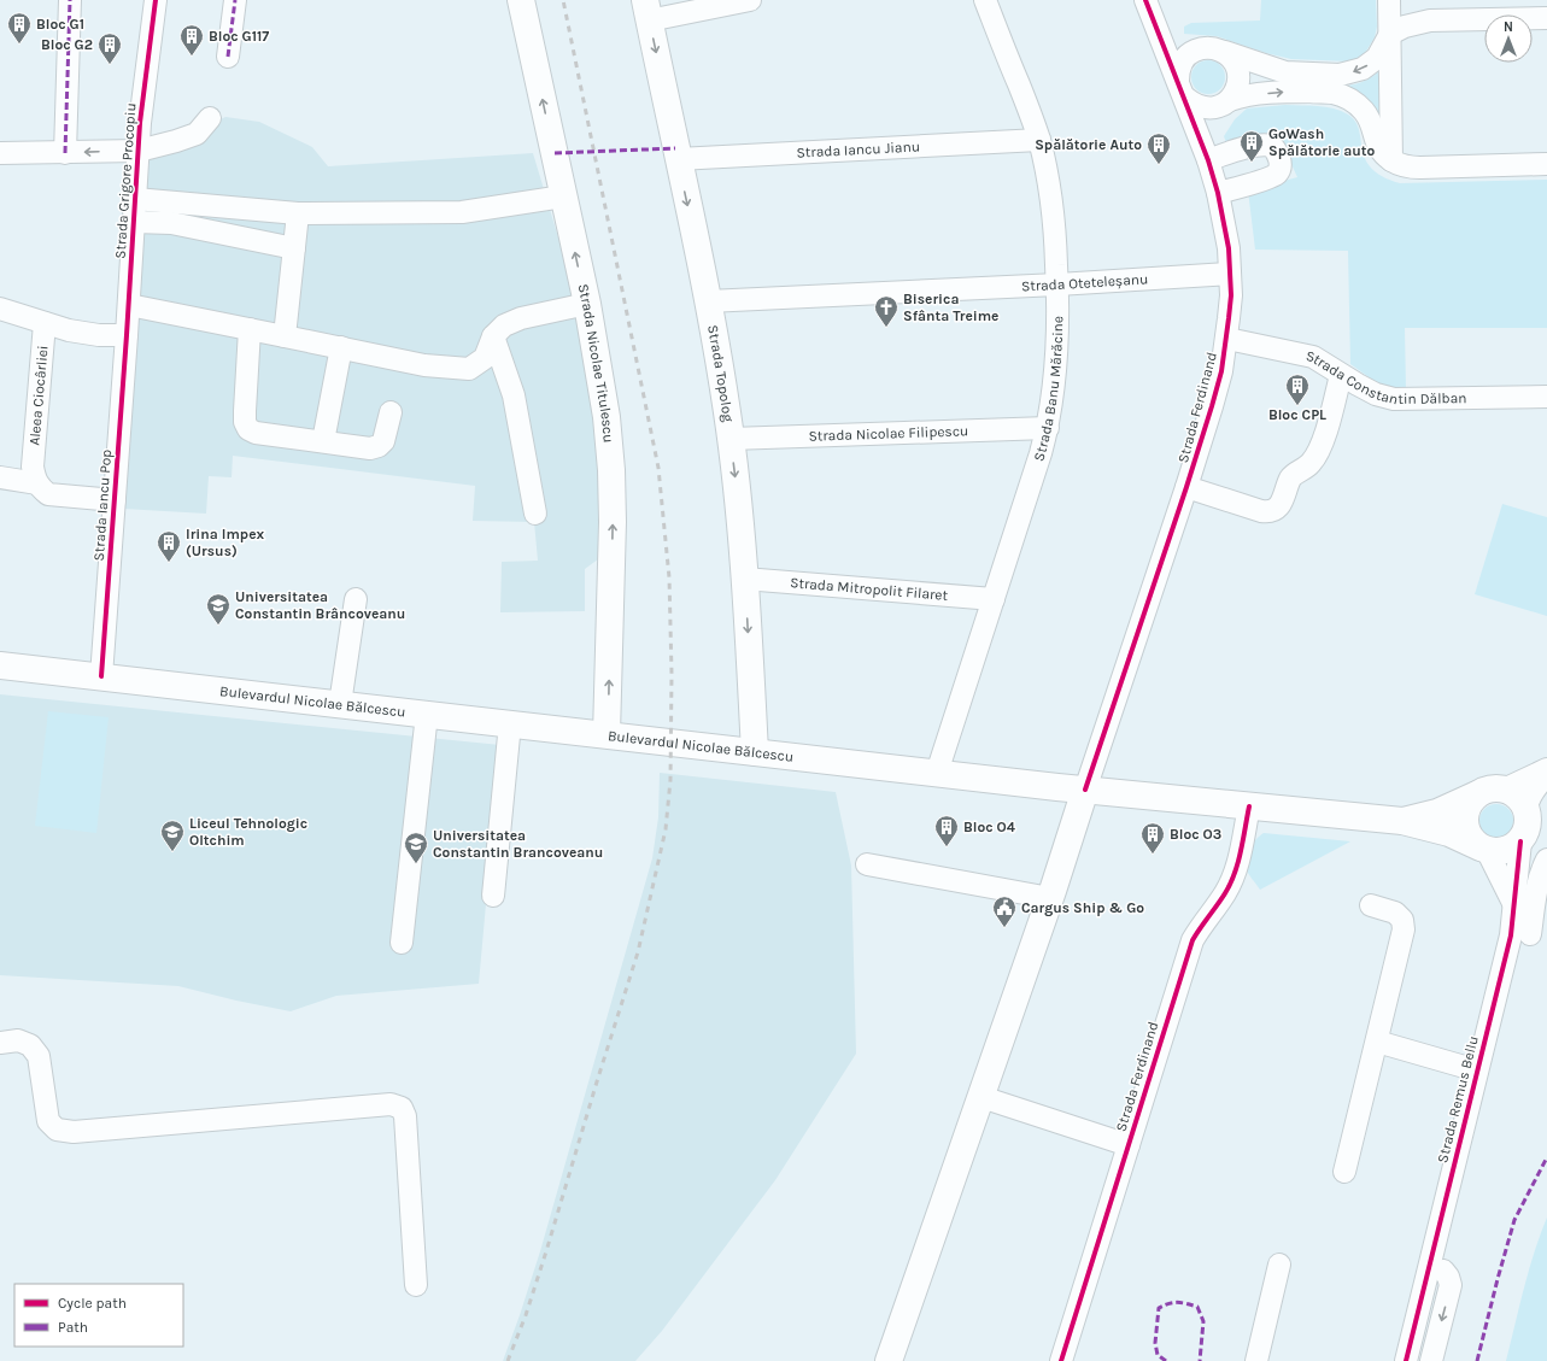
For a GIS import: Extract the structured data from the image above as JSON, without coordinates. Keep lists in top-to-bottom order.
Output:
{
  "streets": {
    "main road": [
      "Strada Nicolae Titulescu",
      "Strada Topolog",
      "Strada Ferdinand",
      "Bulevardul Nicolae Bălcescu"
    ],
    "street": [
      "Strada Iancu Jianu",
      "Strada Grigore Procopiu",
      "Strada Oteteleșanu",
      "Strada Constantin Dălban",
      "Strada Banu Mărăcine",
      "Aleea Ciocârliei",
      "Strada Nicolae Filipescu",
      "Strada Iancu Pop",
      "Strada Mitropolit Filaret",
      "Strada Remus Bellu"
    ]
  },
  "crossings": [
    ["Strada Iancu Jianu", "Strada Topolog"],
    ["Strada Iancu Jianu", "Strada Banu Mărăcine"],
    ["Strada Grigore Procopiu", "Strada Nicolae Titulescu"],
    ["Strada Grigore Procopiu", "Aleea Ciocârliei"],
    ["Strada Grigore Procopiu", "Strada Iancu Pop"],
    ["Strada Oteteleșanu", "Strada Topolog"],
    ["Strada Oteteleșanu", "Strada Banu Mărăcine"],
    ["Strada Oteteleșanu", "Strada Ferdinand"],
    ["Strada Nicolae Titulescu", "Bulevardul Nicolae Bălcescu"],
    ["Strada Topolog", "Strada Nicolae Filipescu"],
    ["Strada Topolog", "Strada Mitropolit Filaret"],
    ["Strada Topolog", "Bulevardul Nicolae Bălcescu"],
    ["Strada Constantin Dălban", "Strada Ferdinand"],
    ["Strada Banu Mărăcine", "Strada Nicolae Filipescu"],
    ["Strada Banu Mărăcine", "Strada Mitropolit Filaret"],
    ["Strada Banu Mărăcine", "Bulevardul Nicolae Bălcescu"],
    ["Aleea Ciocârliei", "Strada Iancu Pop"],
    ["Strada Ferdinand", "Bulevardul Nicolae Bălcescu"],
    ["Strada Iancu Pop", "Bulevardul Nicolae Bălcescu"],
    ["Bulevardul Nicolae Bălcescu", "Strada Remus Bellu"]
  ],
  "one_way": ["Strada Nicolae Titulescu", "Strada Topolog"],
  "places": {
    "building": [
      "Bloc G1",
      "Bloc G117",
      "Bloc G2",
      "GoWash Spălătorie auto",
      "Spălătorie Auto",
      "Bloc CPL",
      "Irina Impex (Ursus)",
      "Bloc O4",
      "Bloc O3"
    ],
    "church": ["Biserica Sfânta Treime"],
    "school or university": ["Universitatea Constantin Brâncoveanu", "Liceul Tehnologic Oltchim", "Universitatea Constantin Brancoveanu"],
    "public building": ["Cargus Ship & Go"]
  },
  "legend": ["Cycle path", "Path"],
  "north": "top"
}
